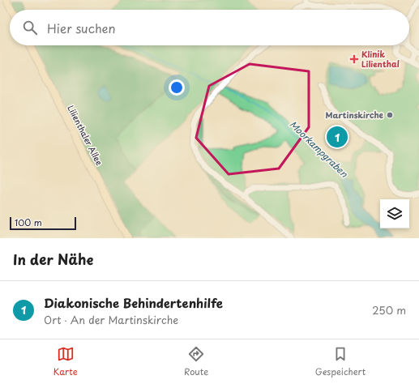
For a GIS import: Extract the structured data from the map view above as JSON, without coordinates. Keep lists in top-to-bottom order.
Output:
{
  "streets": {
    "main road": ["Lilienthaler Allee"]
  },
  "water": ["Moorkampgraben"],
  "places": {
    "health": ["Klinik Lilienthal"],
    "other": ["Martinskirche"]
  },
  "scale_bar": "100 m",
  "page": {
    "search": "Hier suchen",
    "pins": "1",
    "scale": "100 m",
    "heading": "In der Nähe",
    "list": [
      {
        "mark": "1",
        "name": "Diakonische Behindertenhilfe",
        "note": "Ort · An der Martinskirche",
        "value": "250 m"
      }
    ],
    "nav": ["Karte", "Route", "Gespeichert"]
  }
}
